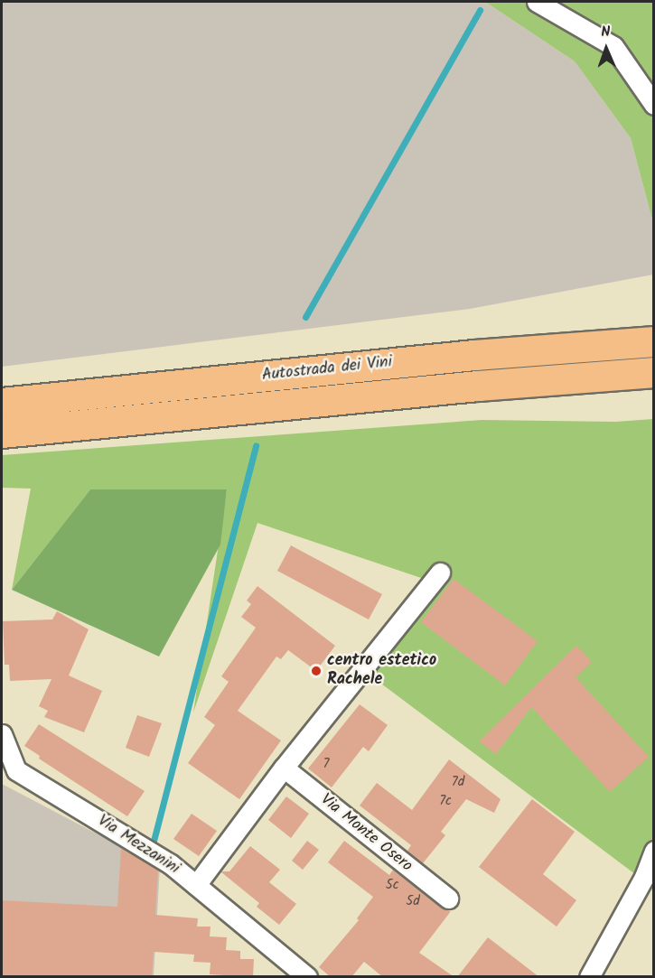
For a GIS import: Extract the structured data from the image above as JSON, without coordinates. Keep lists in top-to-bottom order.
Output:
{
  "streets": {
    "highway": ["Autostrada dei Vini"],
    "street": ["Via Monte Osero", "Via Mezzanini"]
  },
  "places": ["centro estetico Rachele"],
  "house_numbers": [
    "7",
    "7d",
    "7c",
    "5c",
    "5d"
  ],
  "north": "top"
}
